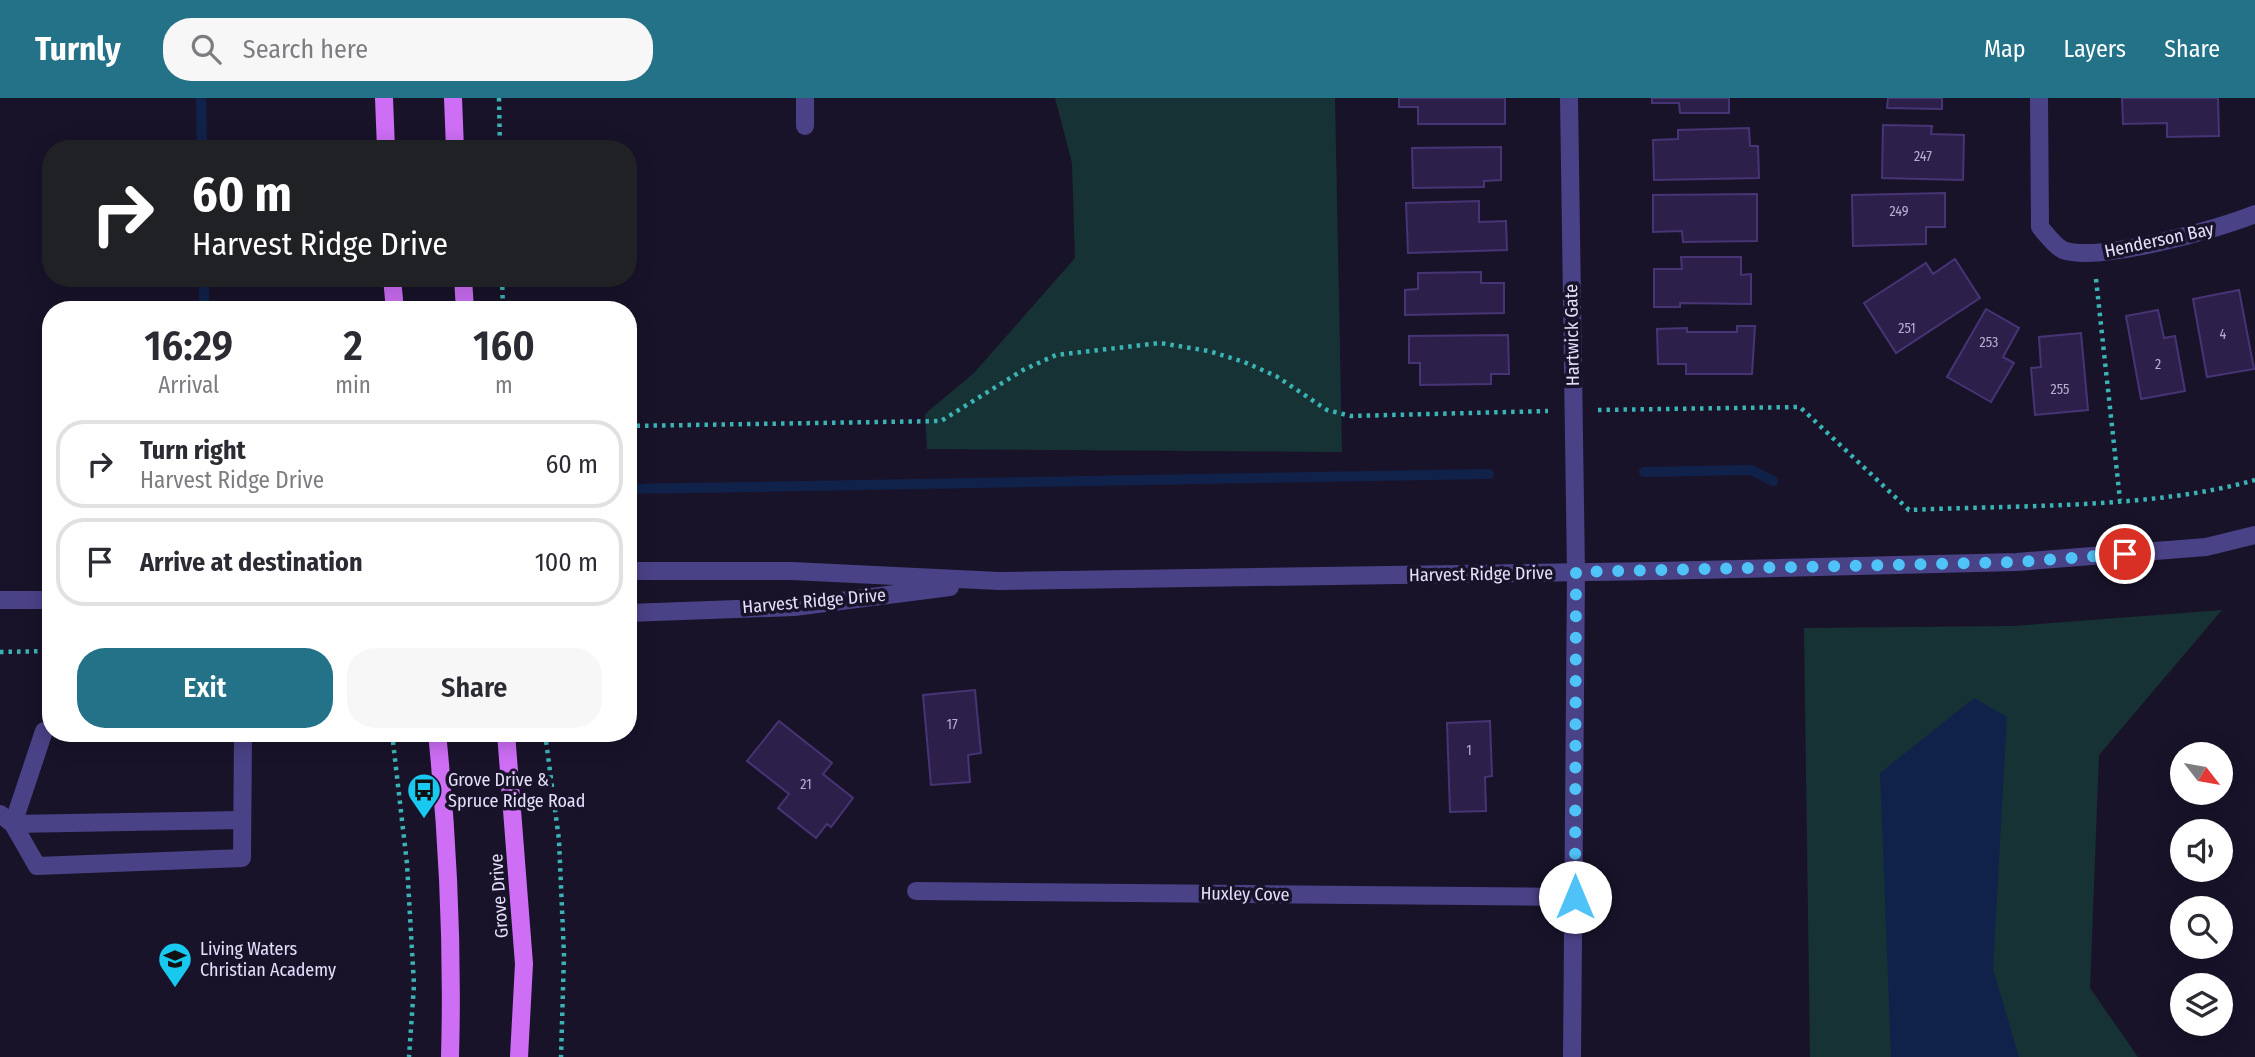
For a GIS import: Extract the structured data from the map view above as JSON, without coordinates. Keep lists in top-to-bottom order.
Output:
{
  "streets": {
    "main road": ["Grove Drive"],
    "street": [
      "Henderson Bay",
      "Hartwick Gate",
      "Harvest Ridge Drive",
      "Huxley Cove"
    ]
  },
  "crossings": [
    ["Hartwick Gate", "Harvest Ridge Drive"],
    ["Hartwick Gate", "Huxley Cove"]
  ],
  "places": {
    "bus stop": ["Grove Drive & Spruce Ridge Road"],
    "school or university": ["Living Waters Christian Academy"]
  },
  "house_numbers": [
    "247",
    "249",
    "251",
    "4",
    "253",
    "2",
    "255",
    "17",
    "1",
    "21"
  ],
  "north": "bottom right",
  "page": {
    "header": "Turnly",
    "search": "Search here",
    "nav": ["Map", "Layers", "Share"],
    "turn": ["60 m", "Harvest Ridge Drive"],
    "eta": [
      "16:29",
      "Arrival",
      "2",
      "min",
      "160",
      "m"
    ],
    "list": [
      {
        "name": "Turn right",
        "note": "Harvest Ridge Drive",
        "value": "60 m"
      },
      {
        "name": "Arrive at destination",
        "value": "100 m"
      }
    ],
    "buttons": ["Exit", "Share"]
  }
}
